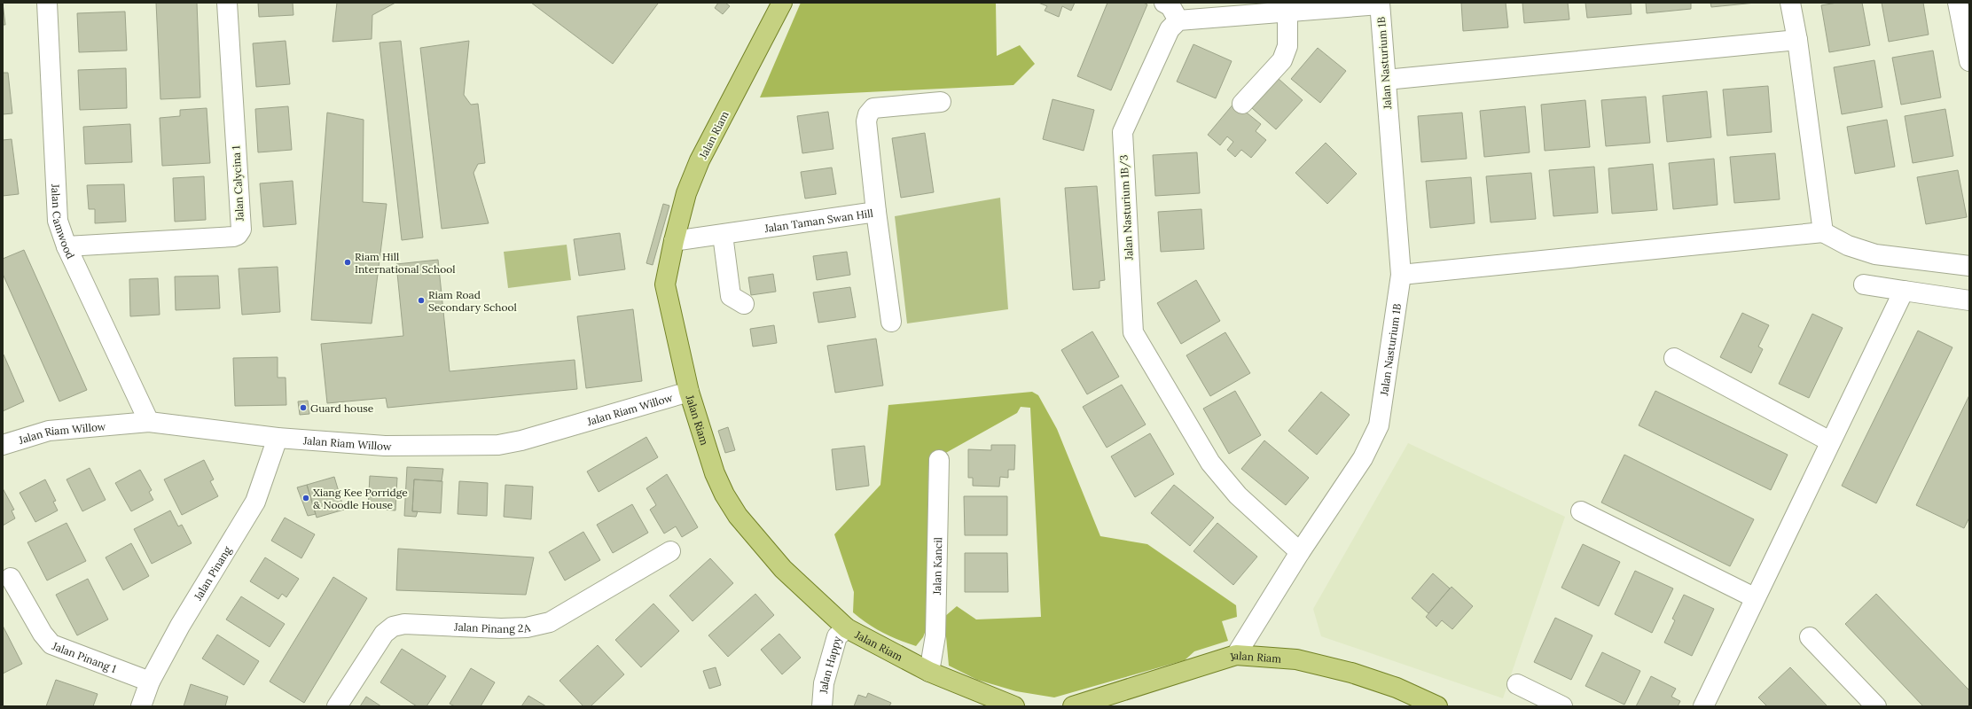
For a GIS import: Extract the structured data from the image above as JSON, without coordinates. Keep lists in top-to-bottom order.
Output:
{
  "streets": {
    "main road": ["Jalan Riam"],
    "street": [
      "Jalan Nasturium 1B",
      "Jalan Calycina 1",
      "Jalan Nasturium 1B/3",
      "Jalan Taman Swan Hill",
      "Jalan Camwood",
      "Jalan Riam Willow",
      "Jalan Kancil",
      "Jalan Pinang",
      "Jalan Pinang 2A",
      "Jalan Pinang 1",
      "Jalan Happy"
    ]
  },
  "crossings": [
    ["Jalan Nasturium 1B", "Jalan Riam"],
    ["Jalan Nasturium 1B", "Jalan Nasturium 1B/3"],
    ["Jalan Riam", "Jalan Taman Swan Hill"],
    ["Jalan Riam", "Jalan Riam Willow"],
    ["Jalan Riam", "Jalan Kancil"],
    ["Jalan Riam", "Jalan Happy"],
    ["Jalan Calycina 1", "Jalan Camwood"],
    ["Jalan Camwood", "Jalan Riam Willow"],
    ["Jalan Riam Willow", "Jalan Pinang"],
    ["Jalan Pinang", "Jalan Pinang 1"]
  ],
  "places": [
    "Riam Hill International School",
    "Riam Road Secondary School",
    "Guard house",
    "Xiang Kee Porridge & Noodle House"
  ]
}
